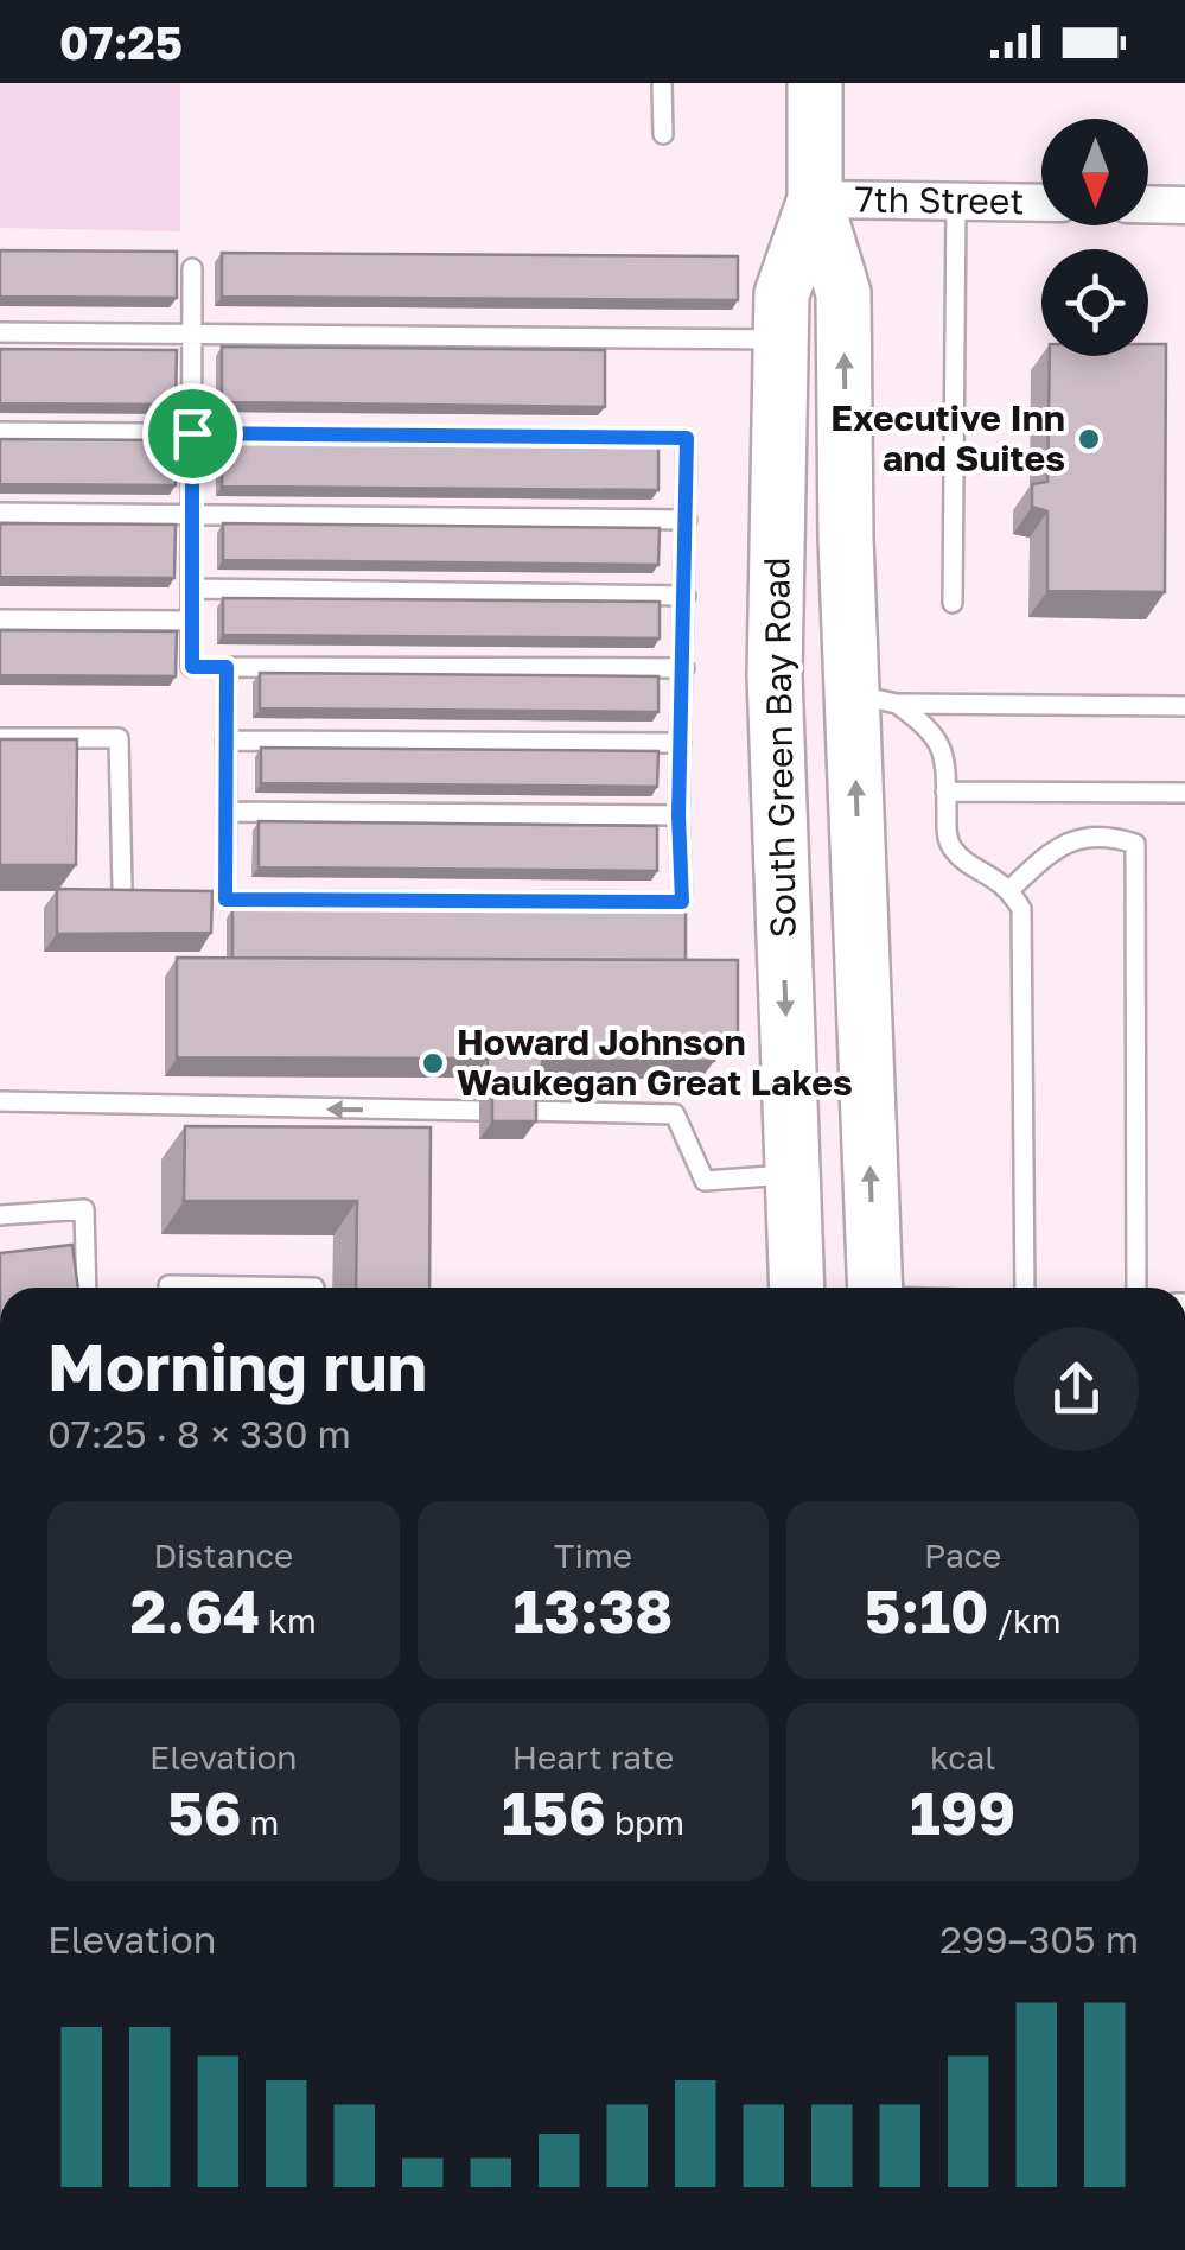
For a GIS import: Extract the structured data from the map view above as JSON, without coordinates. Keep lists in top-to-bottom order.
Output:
{
  "streets": {
    "main road": ["South Green Bay Road"],
    "street": ["7th Street"]
  },
  "crossings": [
    ["7th Street", "South Green Bay Road"]
  ],
  "places": ["Executive Inn and Suites", "Howard Johnson Waukegan Great Lakes"],
  "north": "bottom",
  "page": {
    "status": "07:25",
    "heading": ["Morning run", "07:25 · 8 × 330 m"],
    "stats": [
      ["Distance", "2.64 km"],
      ["Time", "13:38"],
      ["Pace", "5:10 /km"],
      ["Elevation", "56 m"],
      ["Heart rate", "156 bpm"],
      ["kcal", "199"]
    ],
    "chart": ["Elevation", "299–305 m"]
  }
}
